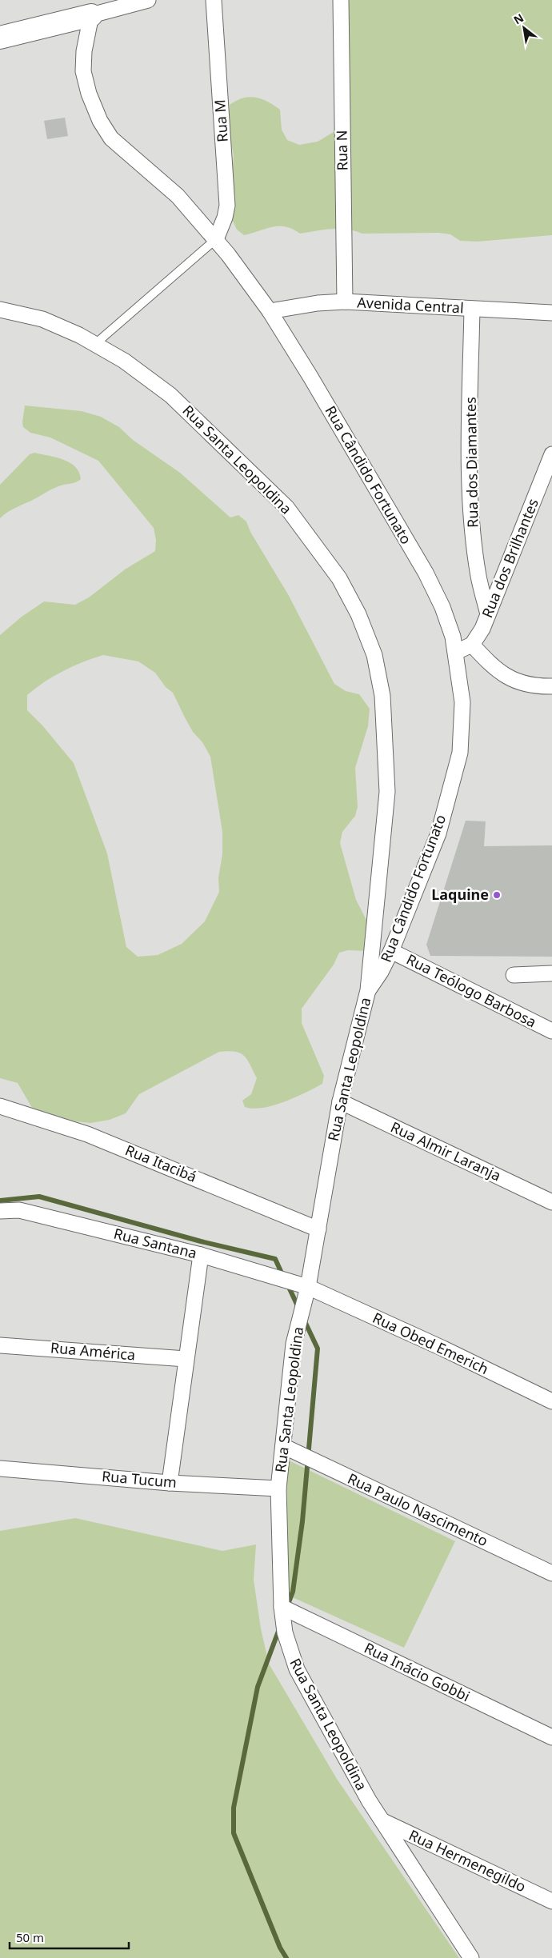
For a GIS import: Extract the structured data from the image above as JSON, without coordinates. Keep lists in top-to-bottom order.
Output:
{
  "streets": {
    "street": [
      "Rua M",
      "Rua N",
      "Avenida Central",
      "Rua Santa Leopoldina",
      "Rua dos Diamantes",
      "Rua Cândido Fortunato",
      "Rua dos Brilhantes",
      "Rua Teólogo Barbosa",
      "Rua Almir Laranja",
      "Rua Itacibá",
      "Rua Santana",
      "Rua Obed Emerich",
      "Rua América",
      "Rua Tucum",
      "Rua Paulo Nascimento",
      "Rua Inácio Gobbi",
      "Rua Hermenegildo"
    ]
  },
  "crossings": [
    ["Rua M", "Rua Cândido Fortunato"],
    ["Rua N", "Avenida Central"],
    ["Avenida Central", "Rua dos Diamantes"],
    ["Avenida Central", "Rua Cândido Fortunato"],
    ["Rua Santa Leopoldina", "Rua Cândido Fortunato"],
    ["Rua Santa Leopoldina", "Rua Almir Laranja"],
    ["Rua Santa Leopoldina", "Rua Itacibá"],
    ["Rua Santa Leopoldina", "Rua Santana"],
    ["Rua Santa Leopoldina", "Rua Obed Emerich"],
    ["Rua Santa Leopoldina", "Rua Tucum"],
    ["Rua Santa Leopoldina", "Rua Paulo Nascimento"],
    ["Rua Santa Leopoldina", "Rua Inácio Gobbi"],
    ["Rua Santa Leopoldina", "Rua Hermenegildo"],
    ["Rua dos Diamantes", "Rua dos Brilhantes"],
    ["Rua Cândido Fortunato", "Rua Teólogo Barbosa"],
    ["Rua Santana", "Rua Obed Emerich"]
  ],
  "places": ["Laquine"],
  "scale_bar": "50 m",
  "north": "top left"
}
